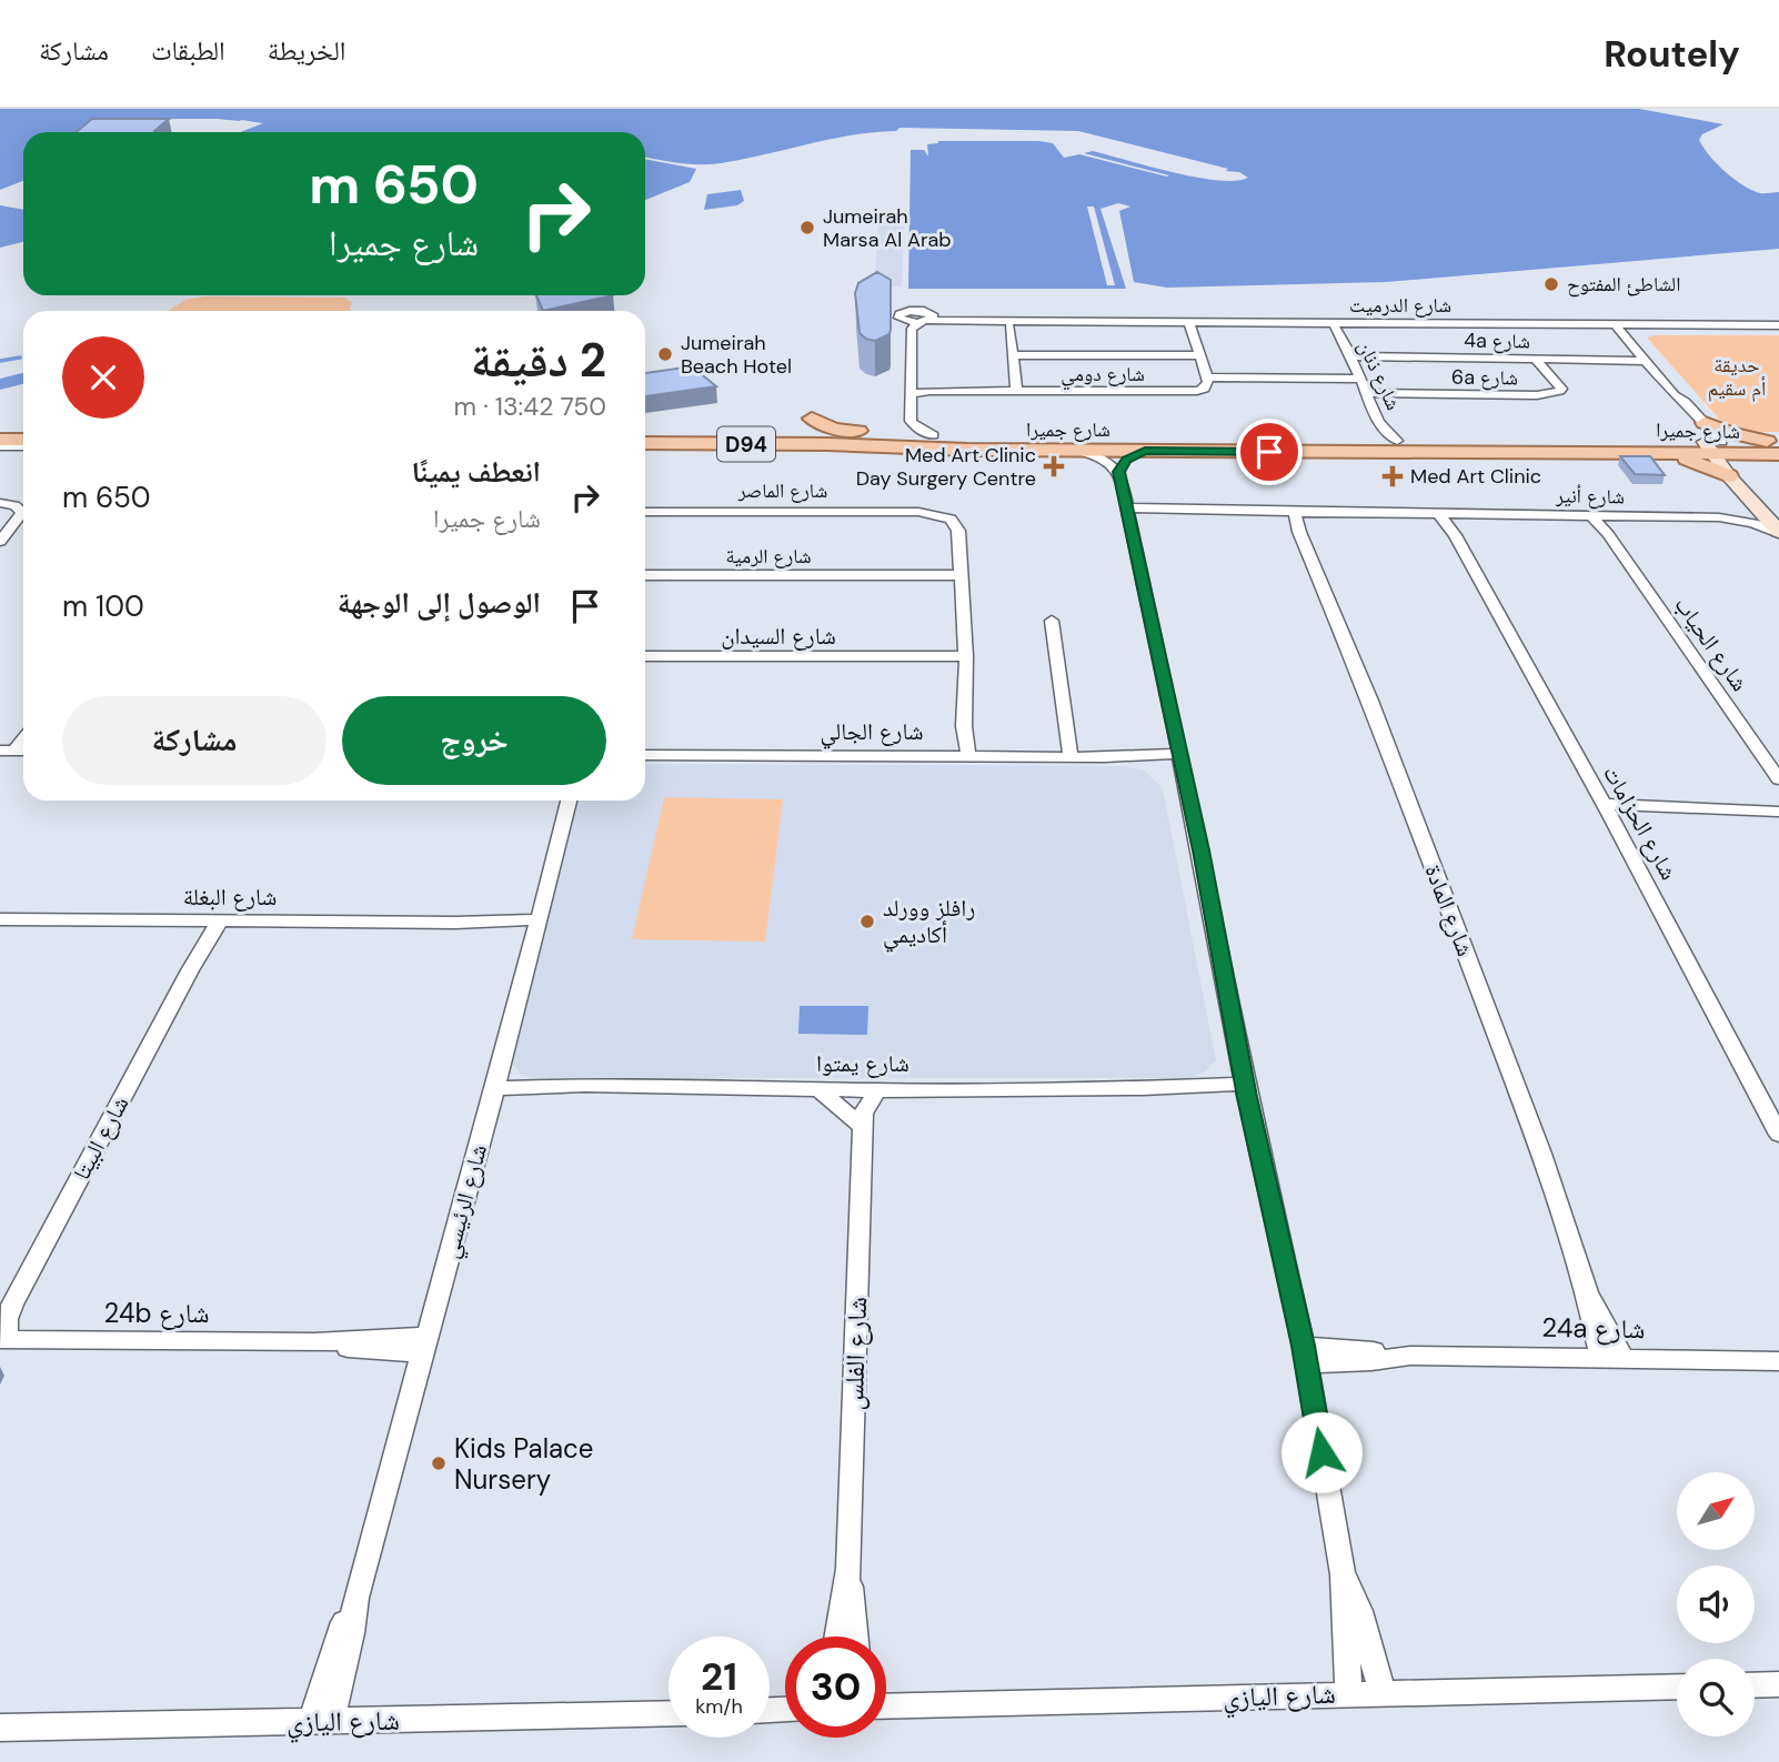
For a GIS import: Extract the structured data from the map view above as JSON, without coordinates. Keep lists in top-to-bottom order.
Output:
{
  "streets": {
    "main road": ["شارع جميرا", "D94"],
    "street": [
      "شارع الدرميت",
      "4a شارع",
      "شارع دومي",
      "شارع ذنان",
      "6a شارع",
      "شارع الماصر",
      "شارع أنير",
      "شارع الرمية",
      "شارع السيدان",
      "شارع الحياب",
      "شارع الجالي",
      "شارع الحزامات",
      "شارع البغلة",
      "شارع المادة",
      "شارع يمتوا",
      "شارع البيتا",
      "شارع الرئيسي",
      "24b شارع",
      "24a شارع",
      "شارع الفلس",
      "شارع اليازي"
    ]
  },
  "crossings": [
    ["شارع الدرميت", "شارع ذنان"],
    ["4a شارع", "شارع ذنان"],
    ["4a شارع", "6a شارع"],
    ["شارع ذنان", "6a شارع"],
    ["شارع ذنان", "شارع جميرا"],
    ["شارع الماصر", "شارع الرمية"],
    ["شارع الماصر", "شارع السيدان"],
    ["شارع الماصر", "شارع الجالي"],
    ["شارع أنير", "شارع الحياب"],
    ["شارع أنير", "شارع الحزامات"],
    ["شارع أنير", "شارع المادة"],
    ["شارع البغلة", "شارع البيتا"],
    ["شارع البغلة", "شارع الرئيسي"],
    ["شارع المادة", "24a شارع"],
    ["شارع يمتوا", "شارع الرئيسي"],
    ["شارع يمتوا", "شارع الفلس"],
    ["شارع البيتا", "24b شارع"],
    ["شارع الرئيسي", "24b شارع"],
    ["شارع الرئيسي", "شارع اليازي"]
  ],
  "parks": ["حديقة أم سقيم"],
  "places": {
    "other": [
      "Jumeirah Marsa Al Arab",
      "الشاطئ المفتوح",
      "Jumeirah Beach Hotel",
      "رافلز وورلد أكاديمي",
      "Kids Palace Nursery"
    ],
    "health": ["Med Art Clinic Day Surgery Centre", "Med Art Clinic"]
  },
  "north": "top right",
  "page": {
    "header": "Routely",
    "nav": ["الخريطة", "الطبقات", "مشاركة"],
    "turn": ["650 m", "شارع جميرا"],
    "heading": ["2 دقيقة", "750 m · 13:42"],
    "list": [
      {
        "name": "انعطف يمينًا",
        "note": "شارع جميرا",
        "value": "650 m"
      },
      {
        "name": "الوصول إلى الوجهة",
        "value": "100 m"
      }
    ],
    "buttons": ["خروج", "مشاركة"],
    "speed": "21 km/h",
    "limit": "30"
  }
}
